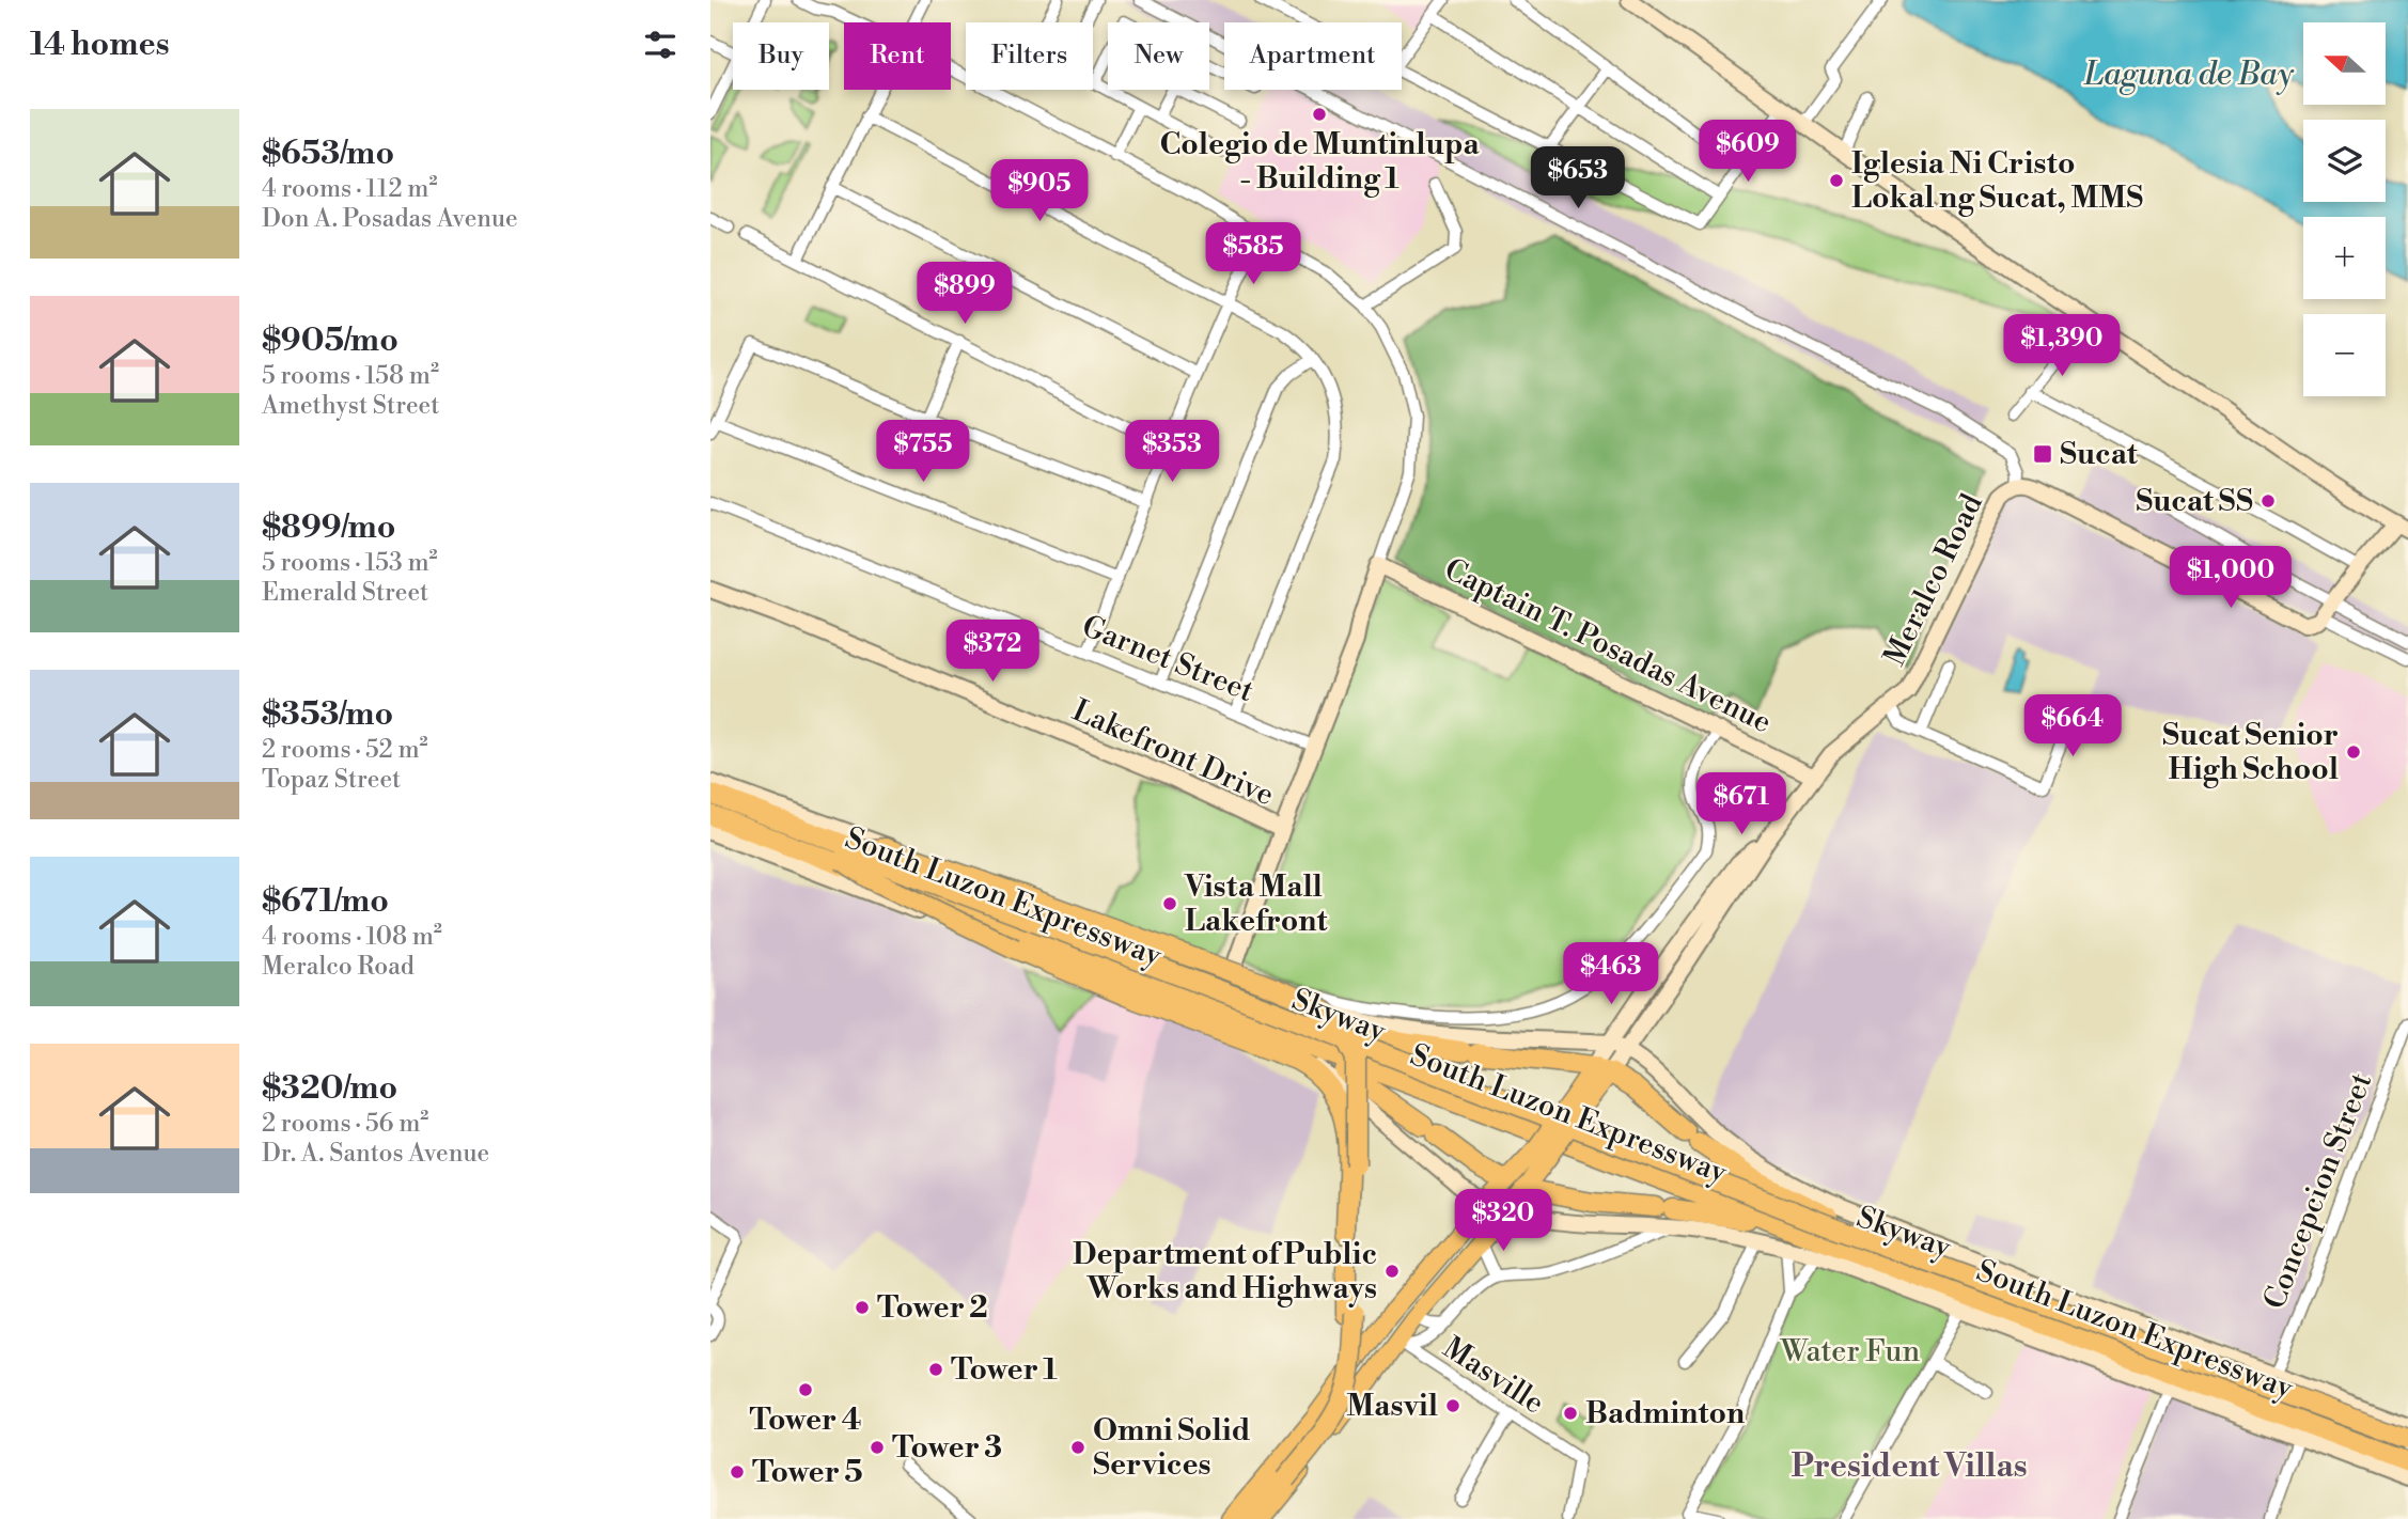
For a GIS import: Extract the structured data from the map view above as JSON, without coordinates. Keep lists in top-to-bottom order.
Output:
{
  "streets": {
    "highway": ["South Luzon Expressway", "Skyway"],
    "main road": ["Meralco Road", "Captain T. Posadas Avenue", "Lakefront Drive"],
    "street": ["Garnet Street", "Concepcion Street", "Masville"]
  },
  "crossings": [
    ["Meralco Road", "Captain T. Posadas Avenue"],
    ["South Luzon Expressway", "Skyway"]
  ],
  "districts": ["President Villas"],
  "water": ["Laguna de Bay"],
  "parks": ["Water Fun"],
  "places": {
    "other": [
      "Colegio de Muntinlupa - Building 1",
      "Iglesia Ni Cristo Lokal ng Sucat, MMS",
      "Sucat SS",
      "Sucat Senior High School",
      "Vista Mall Lakefront",
      "Department of Public Works and Highways",
      "Tower 2",
      "Tower 1",
      "Tower 4",
      "Masvil",
      "Badminton",
      "Tower 3",
      "Omni Solid Services",
      "Tower 5"
    ],
    "transit": ["Sucat"]
  },
  "north": "left",
  "page": {
    "heading": "14 homes",
    "map_buttons": ["+", "−"],
    "chip": [
      "Buy",
      "Rent",
      "Filters",
      "New",
      "Apartment"
    ],
    "list": [
      {
        "name": "$653/mo",
        "note": "4 rooms · 112 m² · Don A. Posadas Avenue"
      },
      {
        "name": "$905/mo",
        "note": "5 rooms · 158 m² · Amethyst Street"
      },
      {
        "name": "$899/mo",
        "note": "5 rooms · 153 m² · Emerald Street"
      },
      {
        "name": "$353/mo",
        "note": "2 rooms · 52 m² · Topaz Street"
      },
      {
        "name": "$671/mo",
        "note": "4 rooms · 108 m² · Meralco Road"
      },
      {
        "name": "$320/mo",
        "note": "2 rooms · 56 m² · Dr. A. Santos Avenue"
      }
    ],
    "price": [
      "$609",
      "$653",
      "$905",
      "$585",
      "$899",
      "$1,390",
      "$755",
      "$353",
      "$1,000",
      "$372",
      "$664",
      "$671",
      "$463",
      "$320"
    ]
  }
}
